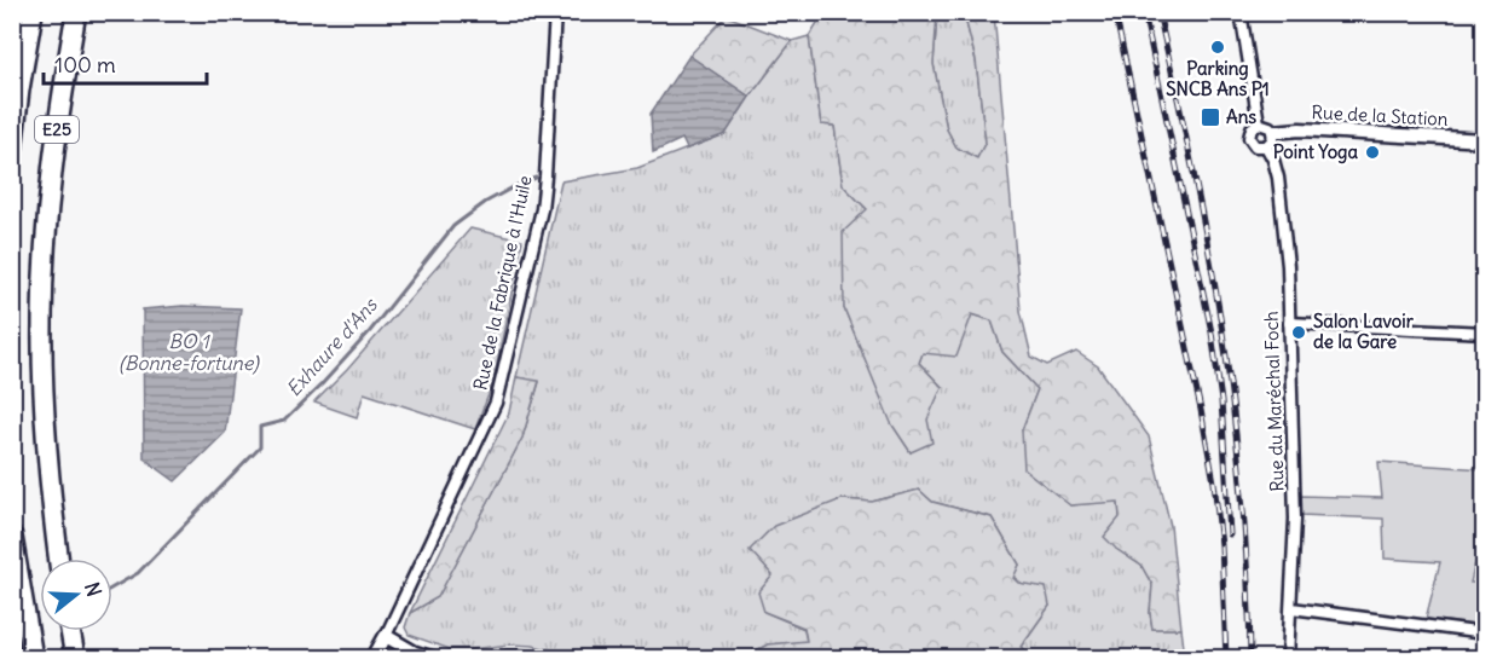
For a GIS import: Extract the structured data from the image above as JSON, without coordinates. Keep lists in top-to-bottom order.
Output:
{
  "streets": {
    "highway": ["E25"],
    "street": ["Rue de la Station", "Rue de la Fabrique à l'Huile", "Rue du Maréchal Foch"]
  },
  "crossings": [
    ["Rue de la Station", "Rue du Maréchal Foch"]
  ],
  "water": ["BO 1 (Bonne-fortune)", "Exhaure d'Ans"],
  "places": {
    "other": ["Parking SNCB Ans P1", "Point Yoga", "Salon Lavoir de la Gare"],
    "transit": ["Ans"]
  },
  "scale_bar": "100 m",
  "north": "right"
}
